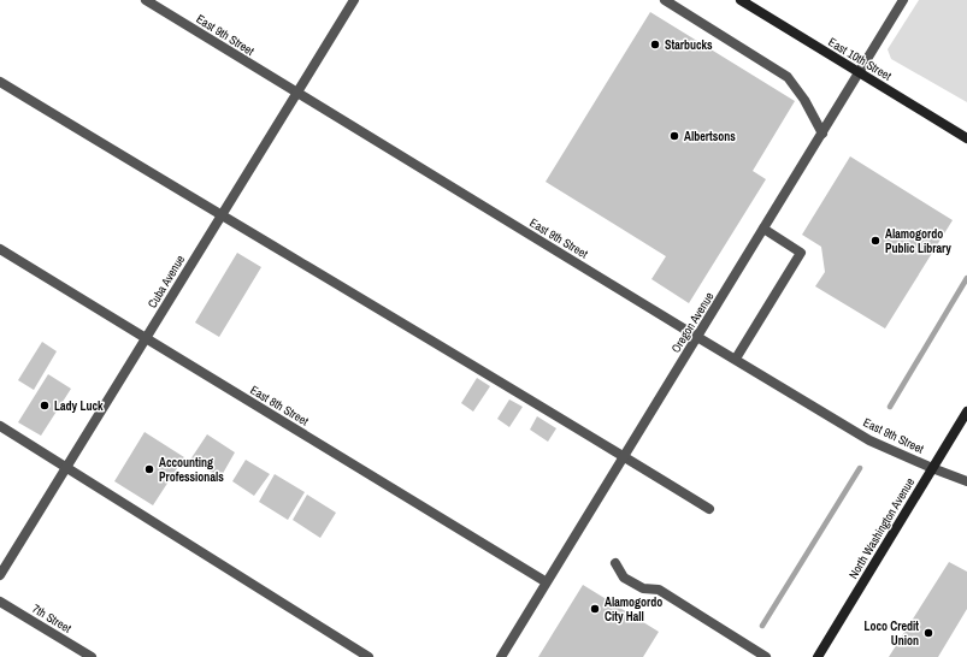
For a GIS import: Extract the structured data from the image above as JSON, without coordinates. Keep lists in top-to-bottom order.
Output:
{
  "streets": {
    "main road": ["East 10th Street", "North Washington Avenue"],
    "street": [
      "East 9th Street",
      "Cuba Avenue",
      "Oregon Avenue",
      "East 8th Street",
      "7th Street"
    ]
  },
  "crossings": [
    ["East 9th Street", "Cuba Avenue"],
    ["East 9th Street", "Oregon Avenue"],
    ["East 9th Street", "North Washington Avenue"],
    ["East 10th Street", "Oregon Avenue"],
    ["Cuba Avenue", "East 8th Street"],
    ["Oregon Avenue", "East 8th Street"]
  ],
  "places": [
    "Starbucks",
    "Albertsons",
    "Alamogordo Public Library",
    "Lady Luck",
    "Accounting Professionals",
    "Alamogordo City Hall",
    "Loco Credit Union"
  ]
}
